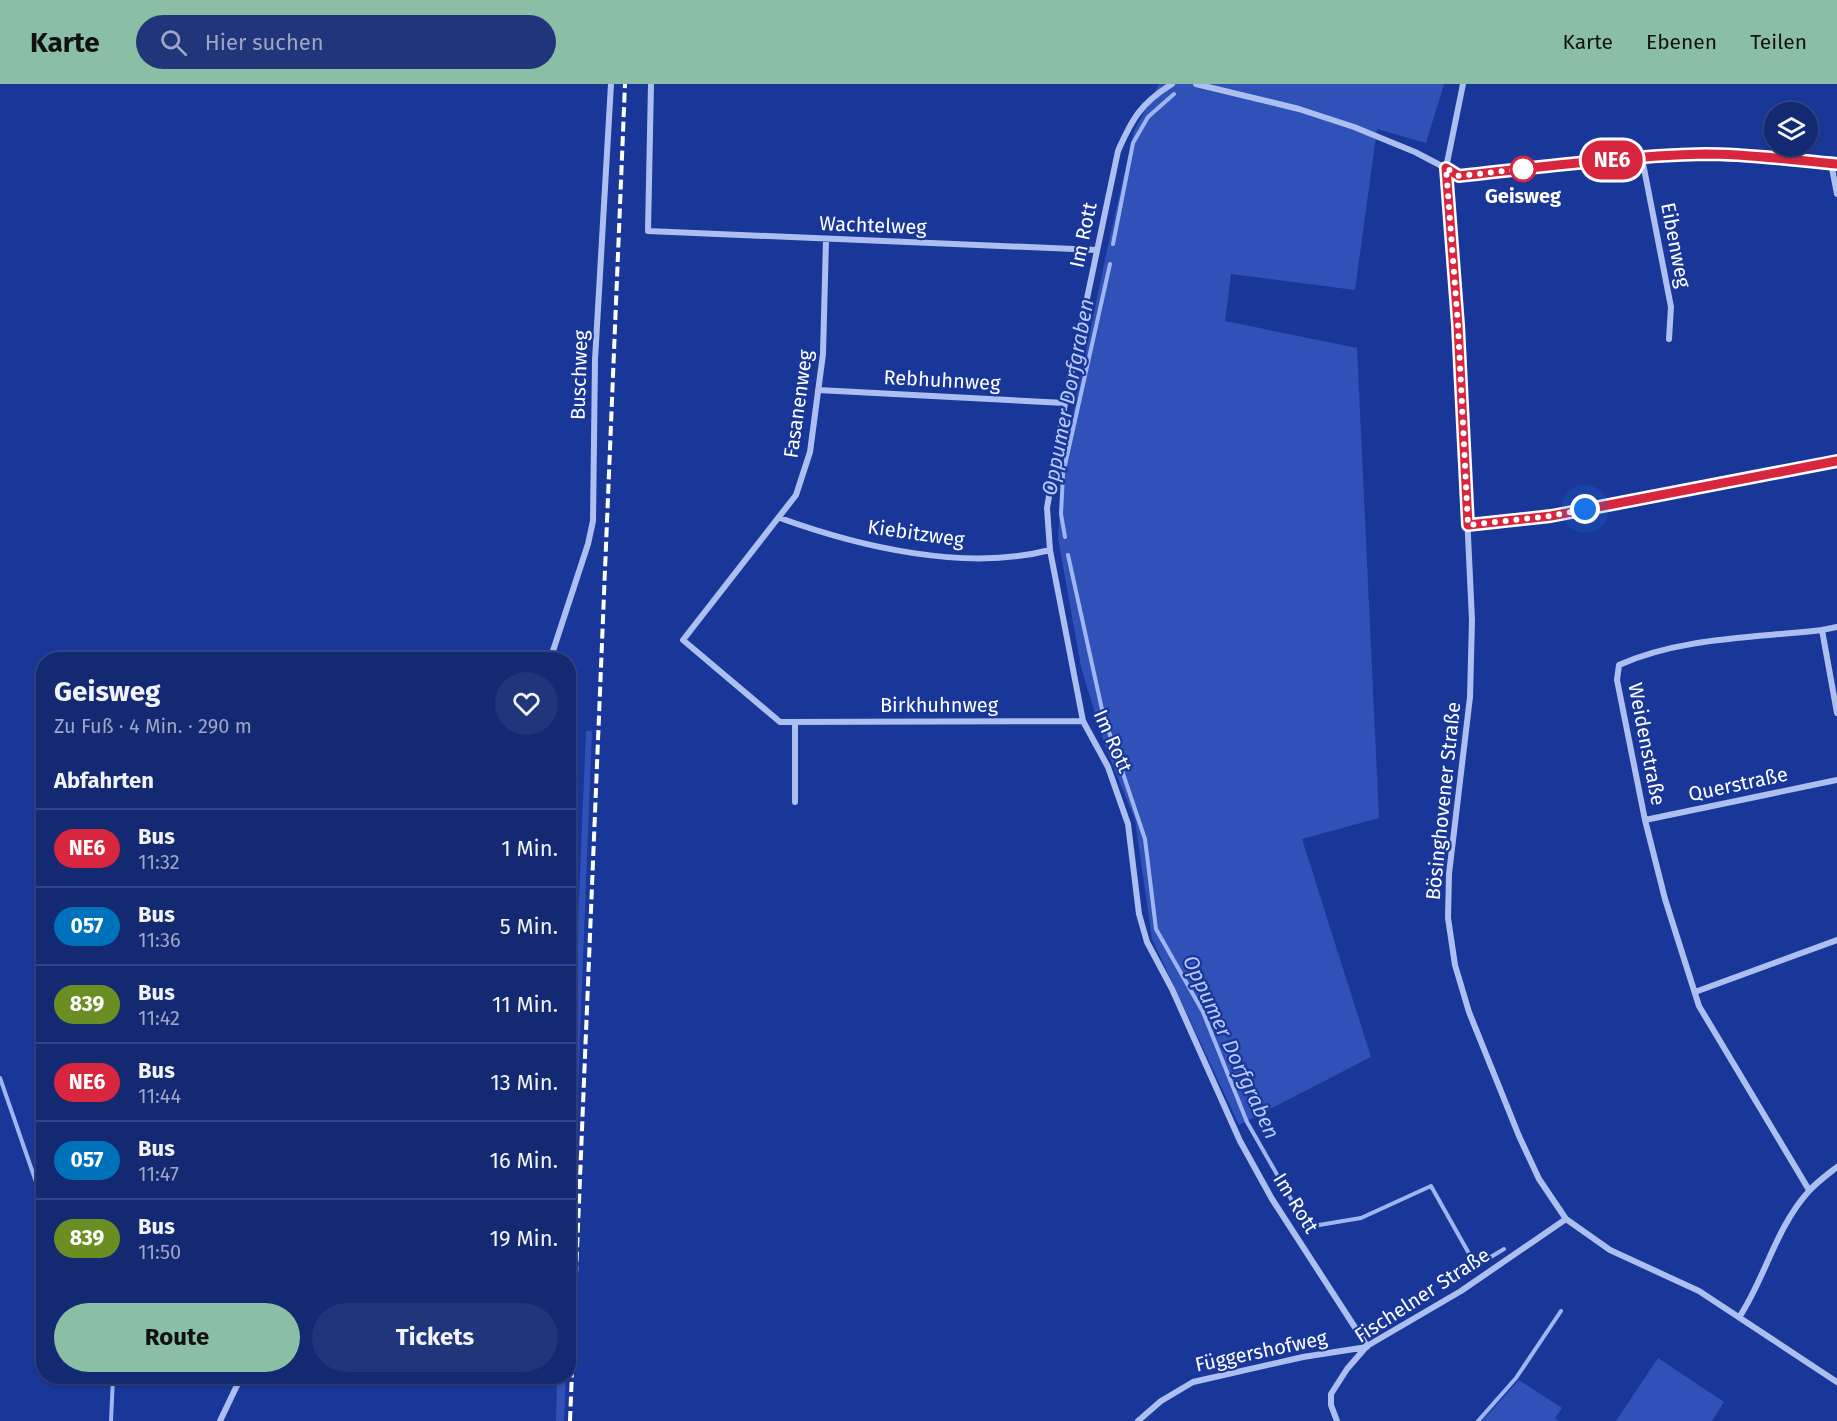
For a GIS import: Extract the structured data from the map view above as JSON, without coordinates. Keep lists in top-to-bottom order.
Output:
{
  "streets": {
    "street": [
      "Wachtelweg",
      "Im Rott",
      "Eibenweg",
      "Buschweg",
      "Rebhuhnweg",
      "Fasanenweg",
      "Kiebitzweg",
      "Birkhuhnweg",
      "Weidenstraße",
      "Querstraße",
      "Bösinghovener Straße",
      "Fischelner Straße",
      "Függershofweg"
    ]
  },
  "crossings": [
    ["Wachtelweg", "Im Rott"],
    ["Wachtelweg", "Fasanenweg"],
    ["Im Rott", "Rebhuhnweg"],
    ["Im Rott", "Kiebitzweg"],
    ["Im Rott", "Birkhuhnweg"],
    ["Im Rott", "Fischelner Straße"],
    ["Im Rott", "Függershofweg"],
    ["Rebhuhnweg", "Fasanenweg"],
    ["Fasanenweg", "Kiebitzweg"],
    ["Fasanenweg", "Birkhuhnweg"],
    ["Weidenstraße", "Querstraße"],
    ["Bösinghovener Straße", "Fischelner Straße"],
    ["Fischelner Straße", "Függershofweg"]
  ],
  "water": ["Oppumer Dorfgraben"],
  "places": ["Geisweg"],
  "lines": ["bus line NE6"],
  "page": {
    "header": "Karte",
    "search": "Hier suchen",
    "nav": ["Karte", "Ebenen", "Teilen"],
    "on_map": "NE6",
    "heading": [
      ["Geisweg", "Zu Fuß · 4 Min. · 290 m"],
      "Abfahrten"
    ],
    "list": [
      {
        "mark": "NE6",
        "name": "Bus",
        "note": "11:32",
        "value": "1 Min."
      },
      {
        "mark": "057",
        "name": "Bus",
        "note": "11:36",
        "value": "5 Min."
      },
      {
        "mark": "839",
        "name": "Bus",
        "note": "11:42",
        "value": "11 Min."
      },
      {
        "mark": "NE6",
        "name": "Bus",
        "note": "11:44",
        "value": "13 Min."
      },
      {
        "mark": "057",
        "name": "Bus",
        "note": "11:47",
        "value": "16 Min."
      },
      {
        "mark": "839",
        "name": "Bus",
        "note": "11:50",
        "value": "19 Min."
      }
    ],
    "buttons": ["Route", "Tickets"]
  }
}
